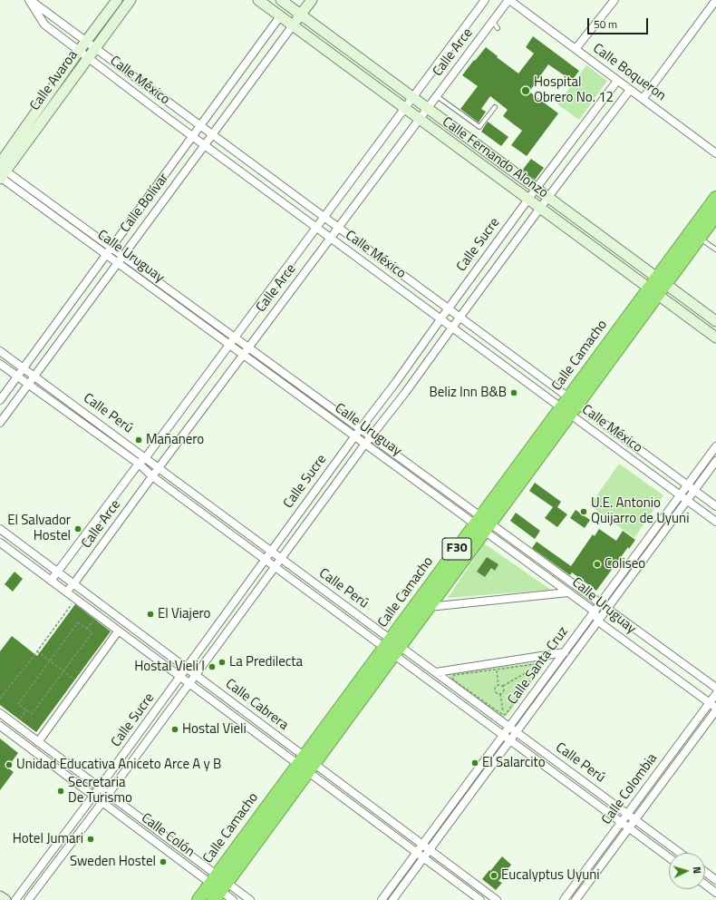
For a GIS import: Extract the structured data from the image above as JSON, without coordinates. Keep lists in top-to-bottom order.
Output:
{
  "streets": {
    "highway": ["Calle Camacho", "F30"],
    "main road": ["Calle Avaroa", "Calle Fernando Alonzo", "Calle Bolívar"],
    "street": [
      "Calle Arce",
      "Calle Boqueron",
      "Calle México",
      "Calle Sucre",
      "Calle Uruguay",
      "Calle Perú",
      "Calle Santa Cruz",
      "Calle Cabrera",
      "Calle Colombia",
      "Calle Colón"
    ]
  },
  "crossings": [
    ["Calle Arce", "Calle Boqueron"],
    ["Calle Arce", "Calle México"],
    ["Calle Arce", "Calle Fernando Alonzo"],
    ["Calle Arce", "Calle Uruguay"],
    ["Calle Arce", "Calle Perú"],
    ["Calle Arce", "Calle Cabrera"],
    ["Calle Boqueron", "Calle Sucre"],
    ["Calle Avaroa", "Calle México"],
    ["Calle Avaroa", "Calle Uruguay"],
    ["Calle México", "Calle Bolívar"],
    ["Calle México", "Calle Sucre"],
    ["Calle México", "Calle Camacho"],
    ["Calle México", "Calle Santa Cruz"],
    ["Calle Fernando Alonzo", "Calle Bolívar"],
    ["Calle Fernando Alonzo", "Calle Sucre"],
    ["Calle Fernando Alonzo", "Calle Camacho"],
    ["Calle Bolívar", "Calle Uruguay"],
    ["Calle Bolívar", "Calle Perú"],
    ["Calle Sucre", "Calle Uruguay"],
    ["Calle Sucre", "Calle Perú"],
    ["Calle Sucre", "Calle Cabrera"],
    ["Calle Sucre", "Calle Colón"],
    ["Calle Uruguay", "Calle Camacho"],
    ["Calle Uruguay", "Calle Santa Cruz"],
    ["Calle Uruguay", "Calle Colombia"],
    ["Calle Camacho", "Calle Perú"],
    ["Calle Camacho", "Calle Cabrera"],
    ["Calle Camacho", "Calle Colón"],
    ["Calle Perú", "Calle Santa Cruz"],
    ["Calle Perú", "Calle Colombia"],
    ["Calle Santa Cruz", "Calle Cabrera"]
  ],
  "places": [
    "Hospital Obrero No. 12",
    "Beliz Inn B&B",
    "Mañanero",
    "U.E. Antonio Quijarro de Uyuni",
    "El Salvador Hostel",
    "Coliseo",
    "El Viajero",
    "La Predilecta",
    "Hostal Vieli I",
    "Hostal Vieli",
    "El Salarcito",
    "Unidad Educativa Aniceto Arce A y B",
    "Secretaria De Turismo",
    "Hotel Jumari",
    "Sweden Hostel",
    "Eucalyptus Uyuni"
  ],
  "scale_bar": "50 m",
  "north": "right"
}
